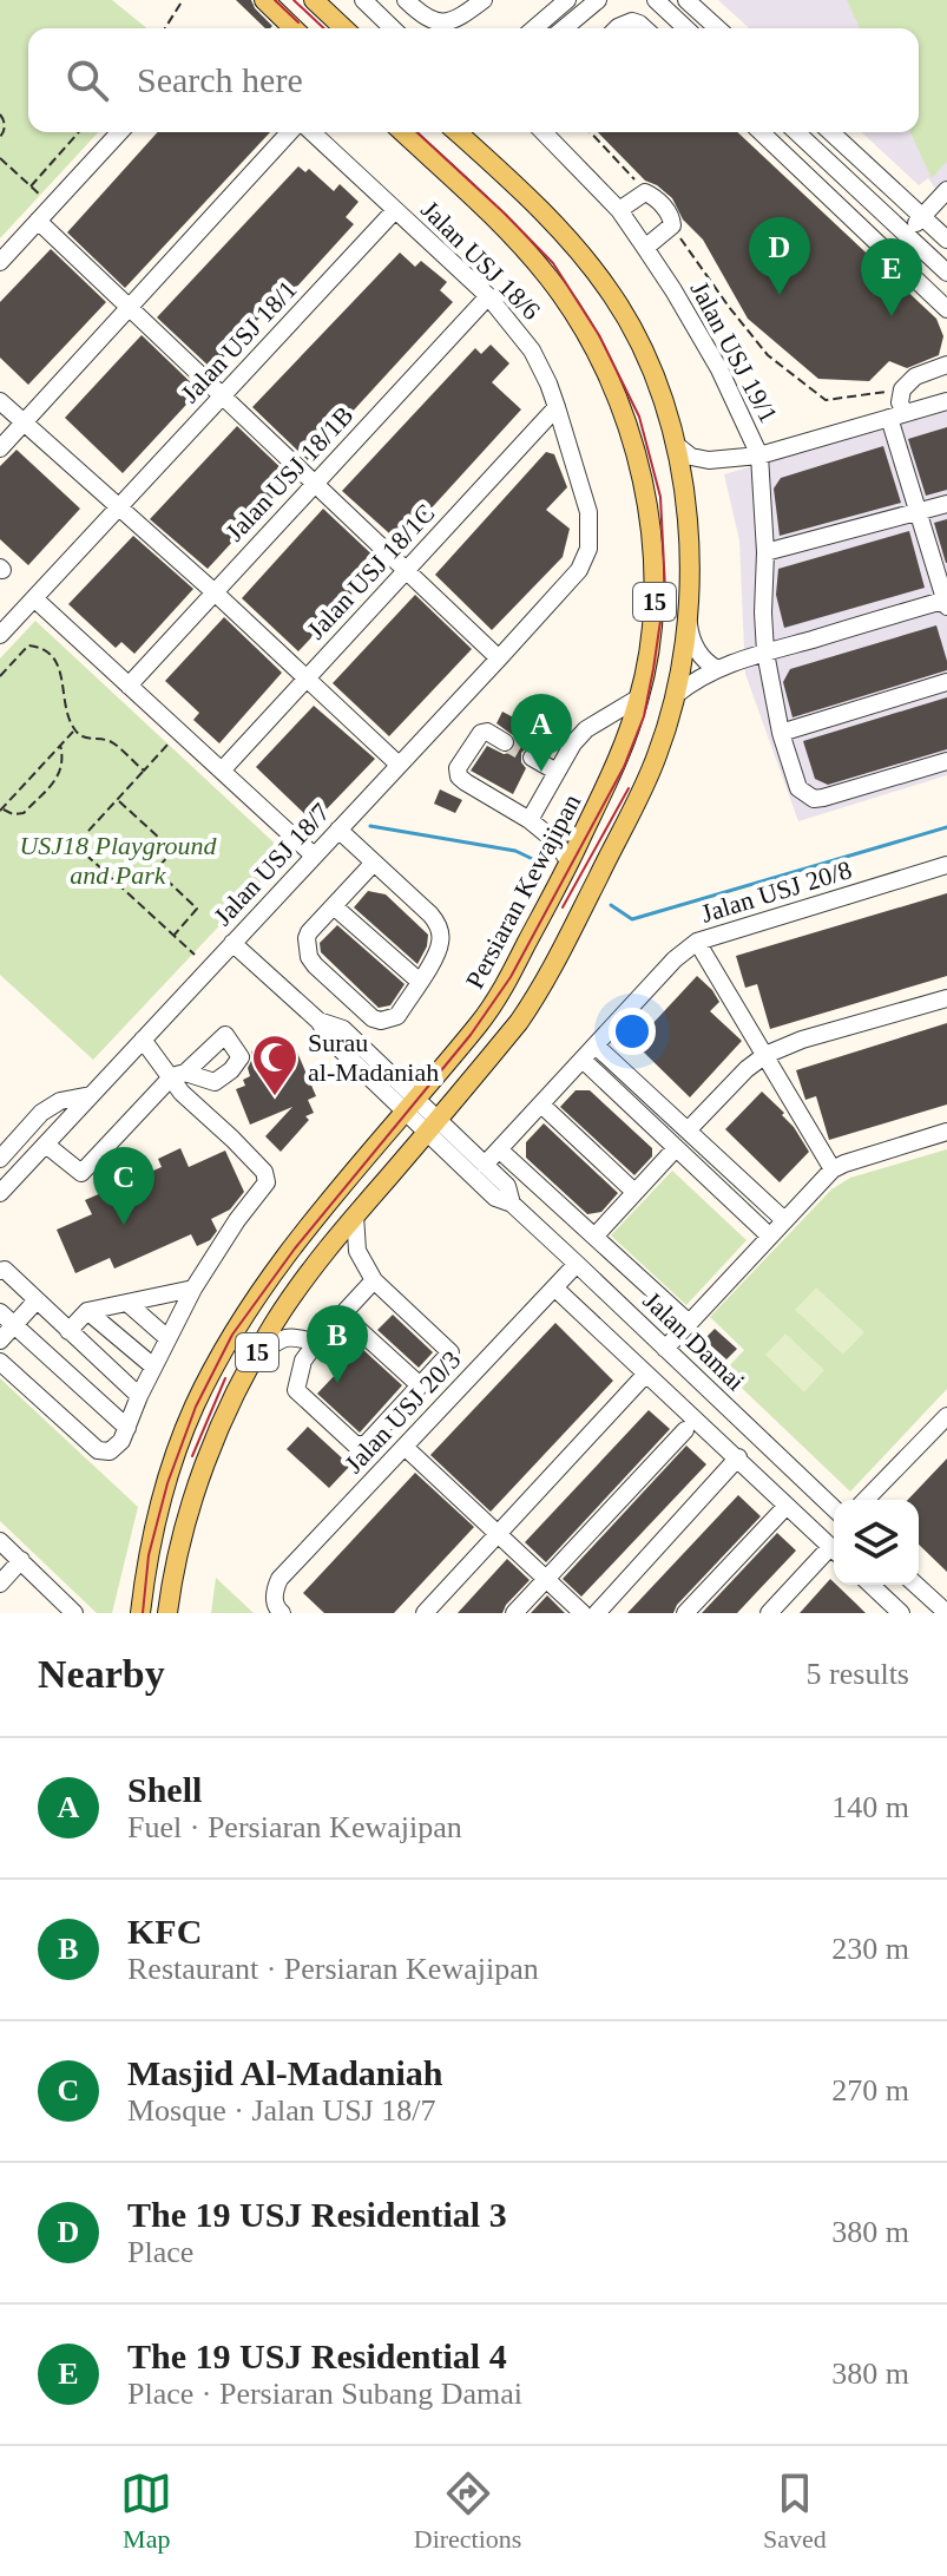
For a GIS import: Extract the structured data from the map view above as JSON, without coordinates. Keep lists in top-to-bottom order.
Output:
{
  "streets": {
    "main road": ["15", "Persiaran Kewajipan"],
    "street": [
      "Jalan USJ 18/6",
      "Jalan USJ 18/1",
      "Jalan USJ 19/1",
      "Jalan USJ 18/1B",
      "Jalan USJ 18/1C",
      "Jalan USJ 18/7",
      "Jalan USJ 20/8",
      "Jalan Damai",
      "Jalan USJ 20/3"
    ]
  },
  "crossings": [
    ["Jalan USJ 18/6", "Jalan USJ 18/1"],
    ["Jalan USJ 18/6", "Jalan USJ 18/1B"],
    ["Jalan USJ 18/6", "Jalan USJ 18/1C"],
    ["Jalan USJ 18/6", "Jalan USJ 18/7"],
    ["15", "Jalan Damai"],
    ["Persiaran Kewajipan", "Jalan Damai"],
    ["Jalan USJ 20/8", "Jalan Damai"],
    ["Jalan Damai", "Jalan USJ 20/3"]
  ],
  "parks": ["USJ18 Playground and Park"],
  "places": {
    "mosque": ["Surau al-Madaniah"]
  },
  "page": {
    "search": "Search here",
    "pins": [
      "D",
      "E",
      "A",
      "C",
      "B"
    ],
    "heading": ["Nearby", "5 results"],
    "list": [
      {
        "mark": "A",
        "name": "Shell",
        "note": "Fuel · Persiaran Kewajipan",
        "value": "140 m"
      },
      {
        "mark": "B",
        "name": "KFC",
        "note": "Restaurant · Persiaran Kewajipan",
        "value": "230 m"
      },
      {
        "mark": "C",
        "name": "Masjid Al-Madaniah",
        "note": "Mosque · Jalan USJ 18/7",
        "value": "270 m"
      },
      {
        "mark": "D",
        "name": "The 19 USJ Residential 3",
        "note": "Place",
        "value": "380 m"
      },
      {
        "mark": "E",
        "name": "The 19 USJ Residential 4",
        "note": "Place · Persiaran Subang Damai",
        "value": "380 m"
      }
    ],
    "nav": ["Map", "Directions", "Saved"]
  }
}
